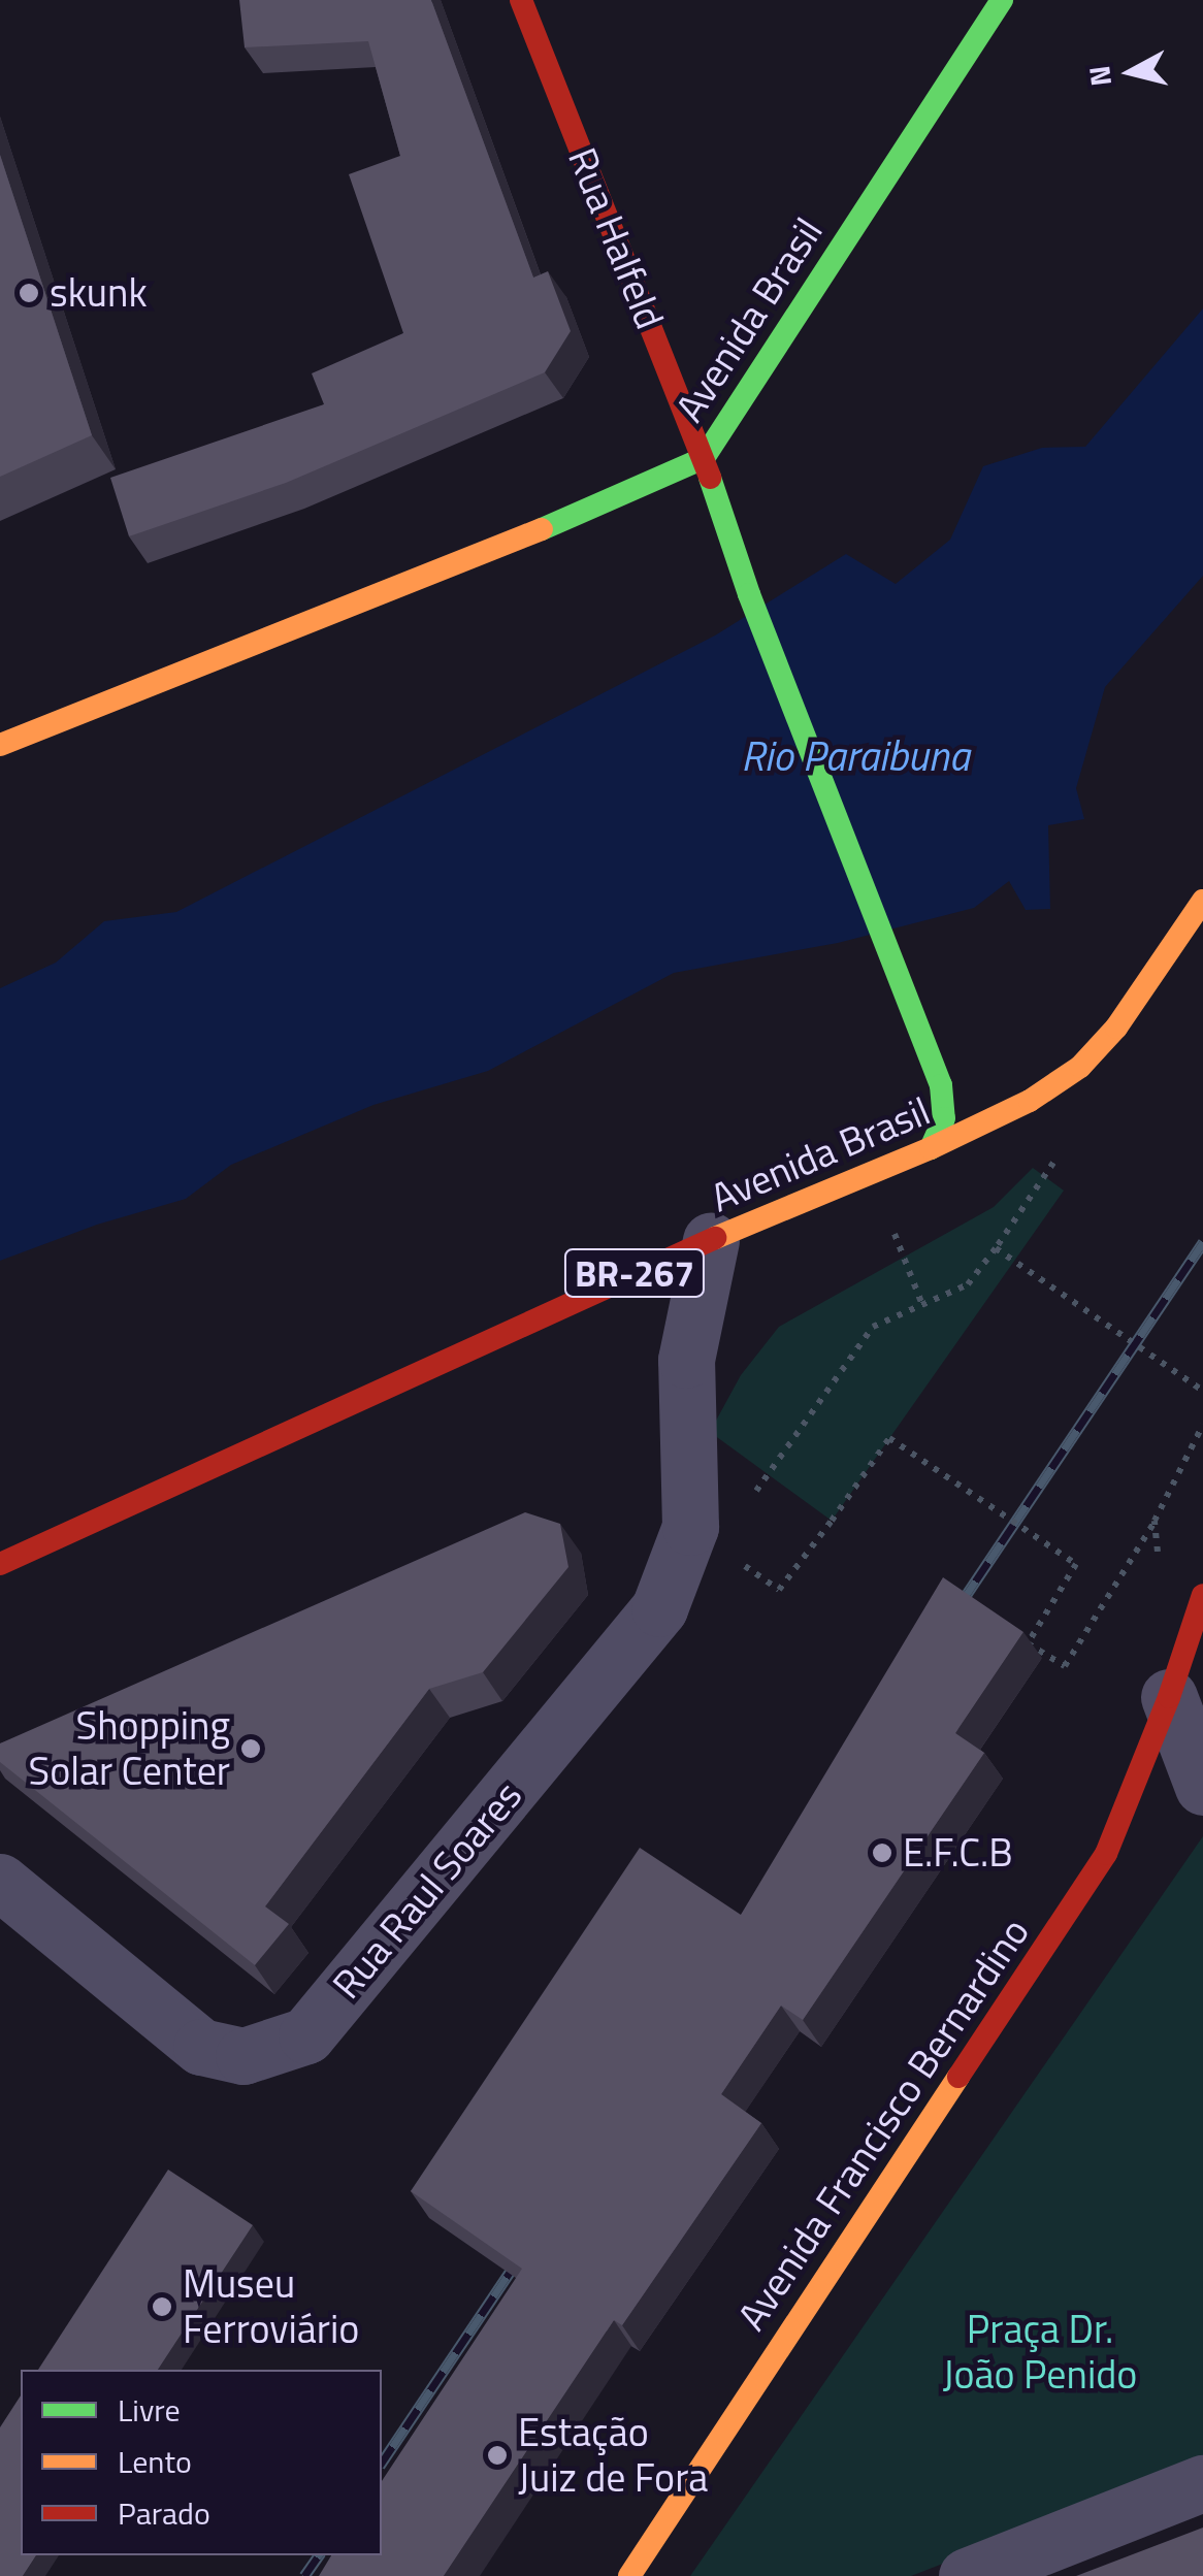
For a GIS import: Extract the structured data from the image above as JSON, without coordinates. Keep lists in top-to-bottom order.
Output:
{
  "streets": {
    "main road": [
      "Rua Halfeld",
      "Avenida Brasil",
      "BR-267",
      "Avenida Francisco Bernardino"
    ],
    "street": ["Rua Raul Soares"]
  },
  "crossings": [
    ["Rua Halfeld", "Avenida Brasil"],
    ["Avenida Brasil", "Rua Raul Soares"]
  ],
  "water": ["Rio Paraibuna"],
  "parks": ["Praça Dr. João Penido"],
  "places": [
    "skunk",
    "Shopping Solar Center",
    "E.F.C.B",
    "Museu Ferroviário",
    "Estação Juiz de Fora"
  ],
  "legend": ["Livre", "Lento", "Parado"],
  "north": "left"
}
